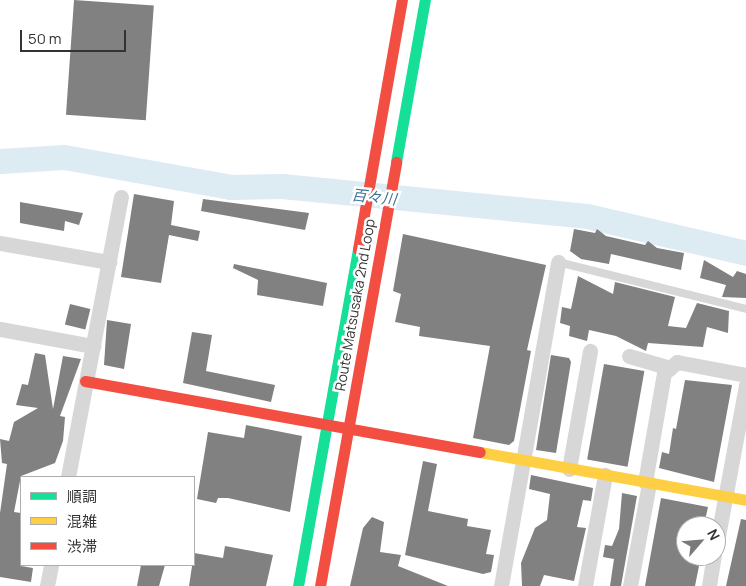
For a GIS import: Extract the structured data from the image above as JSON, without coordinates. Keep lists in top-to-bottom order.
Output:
{
  "streets": {
    "main road": ["Route Matsusaka 2nd Loop"]
  },
  "water": ["百々川"],
  "legend": ["順調", "混雑", "渋滞"],
  "scale_bar": "50 m",
  "north": "top right"
}
